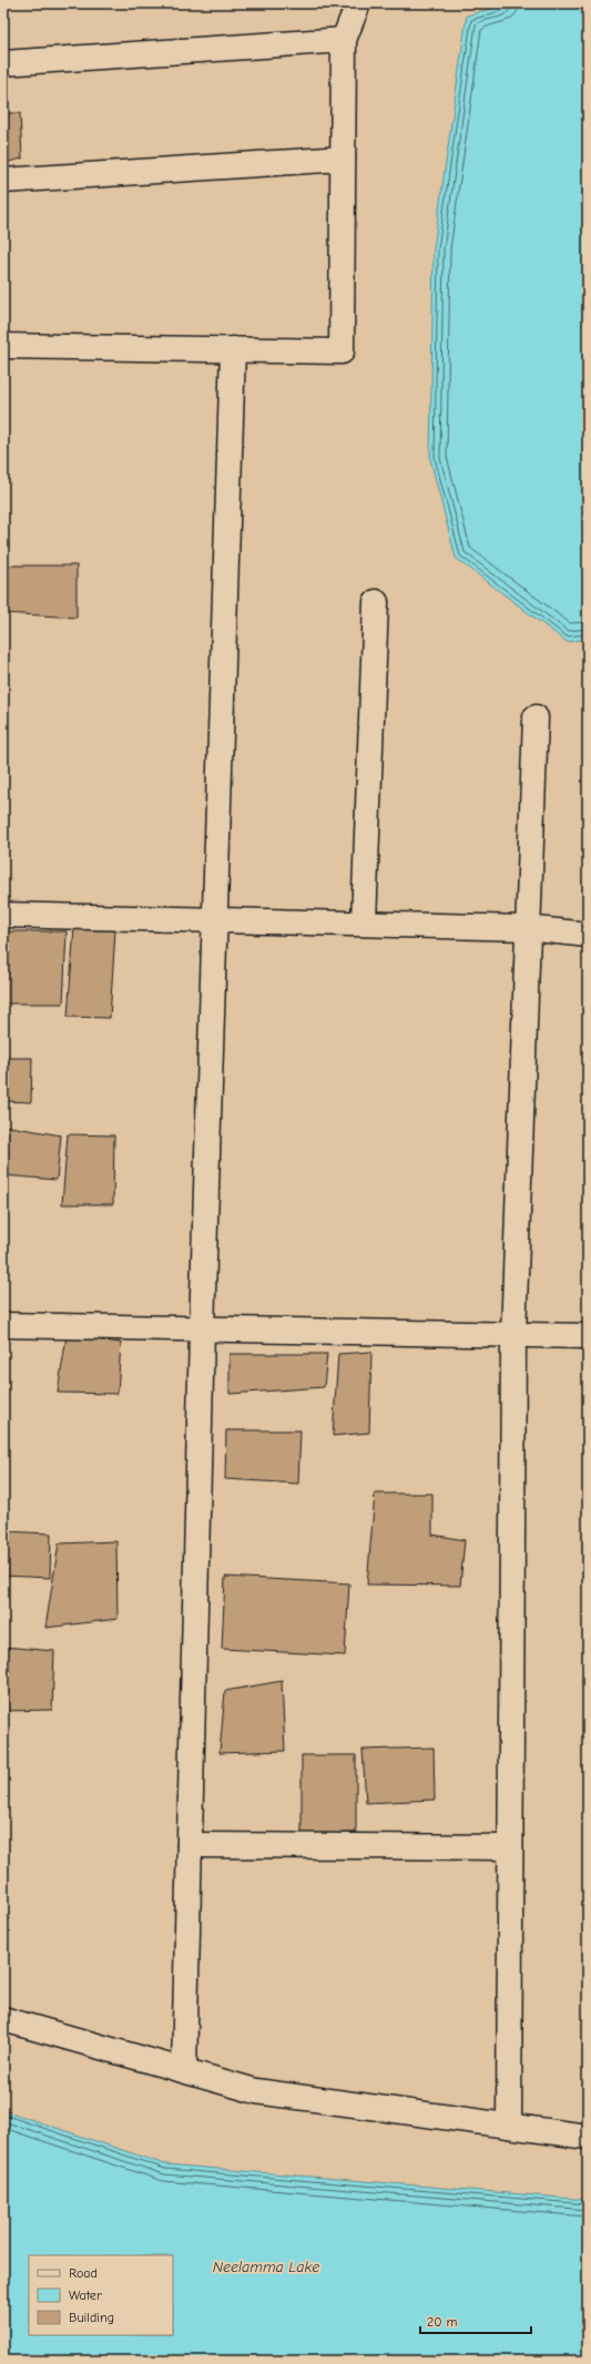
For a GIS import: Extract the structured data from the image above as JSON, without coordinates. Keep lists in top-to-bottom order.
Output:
{
  "water": ["Neelamma Lake"],
  "legend": ["Road", "Water", "Building"],
  "scale_bar": "20 m"
}
